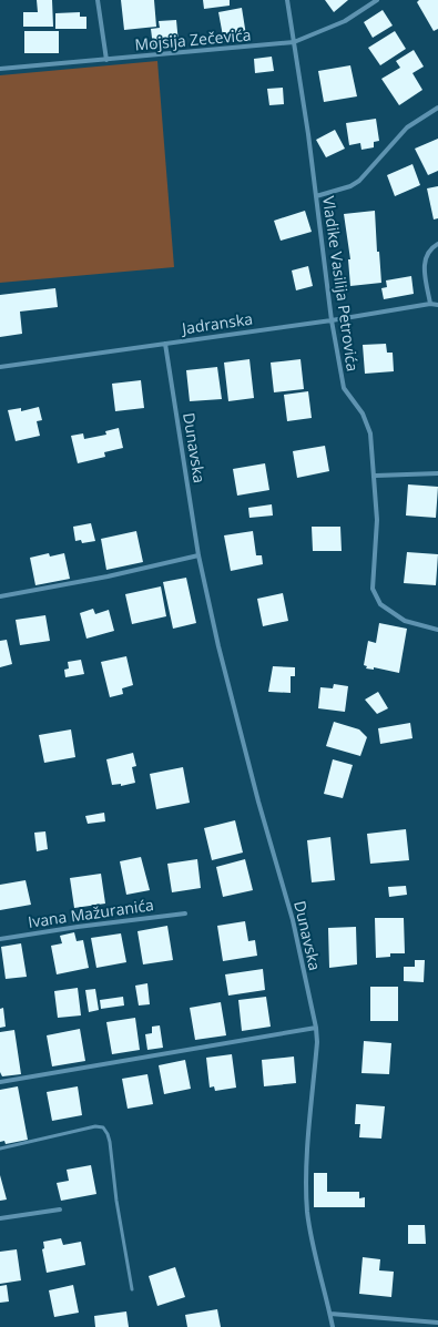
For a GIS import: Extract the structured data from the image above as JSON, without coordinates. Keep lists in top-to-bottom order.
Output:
{
  "streets": {
    "street": [
      "Mojsija Zečevića",
      "Vladike Vasilija Petrovića",
      "Jadranska",
      "Dunavska",
      "Ivana Mažuranića"
    ]
  },
  "crossings": [
    ["Mojsija Zečevića", "Vladike Vasilija Petrovića"],
    ["Vladike Vasilija Petrovića", "Jadranska"],
    ["Jadranska", "Dunavska"]
  ]
}
